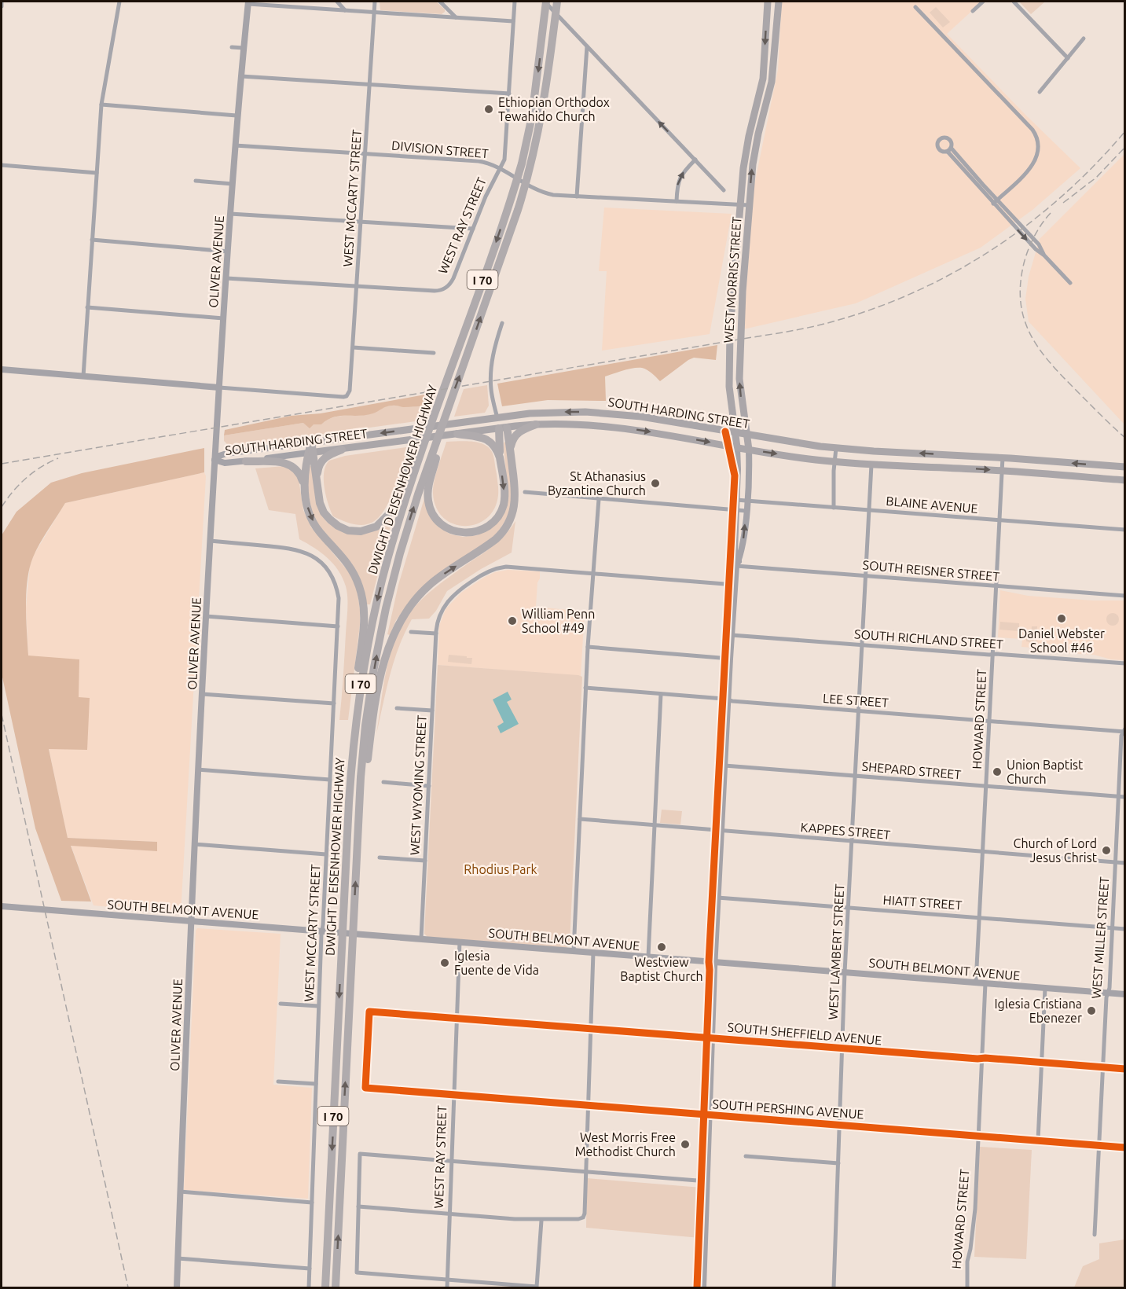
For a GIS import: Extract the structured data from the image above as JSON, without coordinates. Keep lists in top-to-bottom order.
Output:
{
  "streets": {
    "highway": ["I 70", "DWIGHT D EISENHOWER HIGHWAY"],
    "main road": [
      "OLIVER AVENUE",
      "WEST MORRIS STREET",
      "SOUTH HARDING STREET",
      "SOUTH BELMONT AVENUE"
    ],
    "street": [
      "DIVISION STREET",
      "WEST MCCARTY STREET",
      "WEST RAY STREET",
      "BLAINE AVENUE",
      "SOUTH REISNER STREET",
      "SOUTH RICHLAND STREET",
      "LEE STREET",
      "HOWARD STREET",
      "SHEPARD STREET",
      "WEST WYOMING STREET",
      "KAPPES STREET",
      "HIATT STREET",
      "WEST MILLER STREET",
      "WEST LAMBERT STREET",
      "SOUTH SHEFFIELD AVENUE",
      "SOUTH PERSHING AVENUE"
    ]
  },
  "crossings": [
    ["DIVISION STREET", "WEST MCCARTY STREET"],
    ["DIVISION STREET", "WEST RAY STREET"],
    ["DIVISION STREET", "OLIVER AVENUE"],
    ["DIVISION STREET", "WEST MORRIS STREET"],
    ["WEST MCCARTY STREET", "WEST RAY STREET"],
    ["WEST MCCARTY STREET", "OLIVER AVENUE"],
    ["WEST MCCARTY STREET", "SOUTH BELMONT AVENUE"],
    ["WEST RAY STREET", "SOUTH BELMONT AVENUE"],
    ["WEST RAY STREET", "SOUTH SHEFFIELD AVENUE"],
    ["WEST RAY STREET", "SOUTH PERSHING AVENUE"],
    ["OLIVER AVENUE", "SOUTH HARDING STREET"],
    ["OLIVER AVENUE", "SOUTH BELMONT AVENUE"],
    ["WEST MORRIS STREET", "SOUTH HARDING STREET"],
    ["WEST MORRIS STREET", "BLAINE AVENUE"],
    ["WEST MORRIS STREET", "SOUTH REISNER STREET"],
    ["WEST MORRIS STREET", "SOUTH RICHLAND STREET"],
    ["WEST MORRIS STREET", "LEE STREET"],
    ["WEST MORRIS STREET", "SHEPARD STREET"],
    ["WEST MORRIS STREET", "KAPPES STREET"],
    ["WEST MORRIS STREET", "HIATT STREET"],
    ["WEST MORRIS STREET", "SOUTH BELMONT AVENUE"],
    ["WEST MORRIS STREET", "SOUTH SHEFFIELD AVENUE"],
    ["WEST MORRIS STREET", "SOUTH PERSHING AVENUE"],
    ["SOUTH HARDING STREET", "HOWARD STREET"],
    ["SOUTH HARDING STREET", "WEST LAMBERT STREET"],
    ["BLAINE AVENUE", "HOWARD STREET"],
    ["BLAINE AVENUE", "WEST LAMBERT STREET"],
    ["SOUTH REISNER STREET", "HOWARD STREET"],
    ["SOUTH REISNER STREET", "WEST LAMBERT STREET"],
    ["SOUTH RICHLAND STREET", "HOWARD STREET"],
    ["SOUTH RICHLAND STREET", "WEST LAMBERT STREET"],
    ["LEE STREET", "HOWARD STREET"],
    ["LEE STREET", "WEST MILLER STREET"],
    ["LEE STREET", "WEST LAMBERT STREET"],
    ["HOWARD STREET", "SHEPARD STREET"],
    ["HOWARD STREET", "KAPPES STREET"],
    ["HOWARD STREET", "HIATT STREET"],
    ["HOWARD STREET", "SOUTH BELMONT AVENUE"],
    ["HOWARD STREET", "SOUTH SHEFFIELD AVENUE"],
    ["HOWARD STREET", "SOUTH PERSHING AVENUE"],
    ["SHEPARD STREET", "WEST MILLER STREET"],
    ["SHEPARD STREET", "WEST LAMBERT STREET"],
    ["WEST WYOMING STREET", "SOUTH BELMONT AVENUE"],
    ["KAPPES STREET", "WEST MILLER STREET"],
    ["KAPPES STREET", "WEST LAMBERT STREET"],
    ["HIATT STREET", "WEST MILLER STREET"],
    ["HIATT STREET", "WEST LAMBERT STREET"],
    ["SOUTH BELMONT AVENUE", "WEST MILLER STREET"],
    ["SOUTH BELMONT AVENUE", "WEST LAMBERT STREET"],
    ["WEST MILLER STREET", "SOUTH SHEFFIELD AVENUE"],
    ["WEST MILLER STREET", "SOUTH PERSHING AVENUE"],
    ["WEST LAMBERT STREET", "SOUTH SHEFFIELD AVENUE"],
    ["WEST LAMBERT STREET", "SOUTH PERSHING AVENUE"],
    ["SOUTH SHEFFIELD AVENUE", "SOUTH PERSHING AVENUE"]
  ],
  "parks": ["Rhodius Park"],
  "places": [
    "Ethiopian Orthodox Tewahido Church",
    "St Athanasius Byzantine Church",
    "Daniel Webster School #46",
    "William Penn School #49",
    "Union Baptist Church",
    "Church of Lord Jesus Christ",
    "Westview Baptist Church",
    "Iglesia Fuente de Vida",
    "Iglesia Cristiana Ebenezer",
    "West Morris Free Methodist Church"
  ]
}
